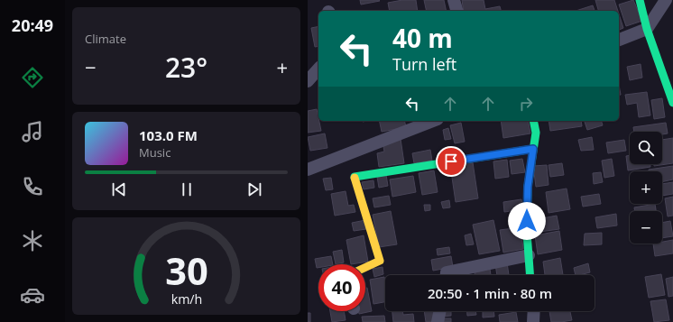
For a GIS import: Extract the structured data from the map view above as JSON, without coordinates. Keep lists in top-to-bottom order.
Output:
{
  "page": {
    "tabs": "20:49",
    "tile": "Climate",
    "turn": ["40 m", "Turn left"],
    "heat": ["−", "23°", "+"],
    "song": ["103.0 FM", "Music"],
    "map_buttons": ["+", "−"],
    "limit": "40",
    "trip": "20:50 · 1 min · 80 m",
    "gauge": ["30", "km/h"]
  }
}
